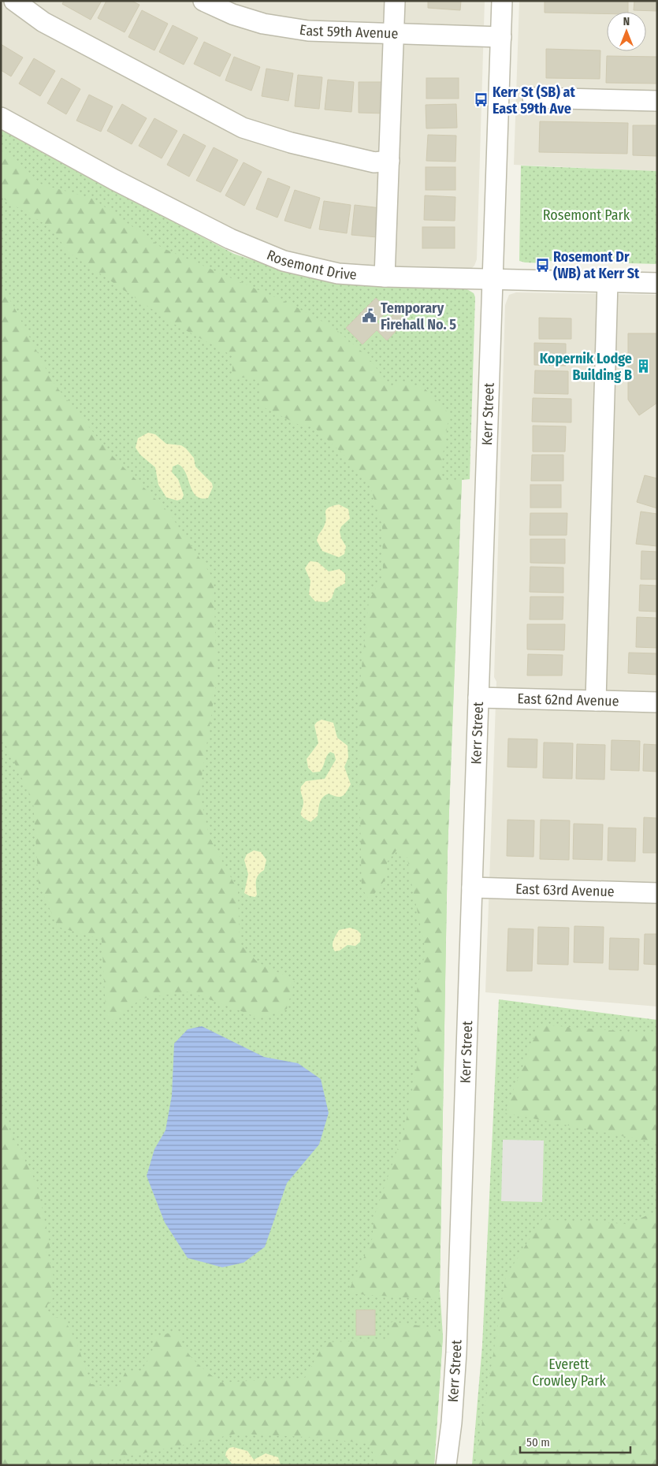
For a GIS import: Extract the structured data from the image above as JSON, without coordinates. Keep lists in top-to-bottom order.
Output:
{
  "streets": {
    "street": [
      "East 59th Avenue",
      "Rosemont Drive",
      "Kerr Street",
      "East 62nd Avenue",
      "East 63rd Avenue"
    ]
  },
  "crossings": [
    ["East 59th Avenue", "Kerr Street"],
    ["Rosemont Drive", "Kerr Street"],
    ["Kerr Street", "East 62nd Avenue"],
    ["Kerr Street", "East 63rd Avenue"]
  ],
  "parks": ["Rosemont Park", "Everett Crowley Park"],
  "places": {
    "bus stop": ["Kerr St (SB) at East 59th Ave", "Rosemont Dr (WB) at Kerr St"],
    "public building": ["Temporary Firehall No. 5"],
    "building": ["Kopernik Lodge Building B"]
  },
  "scale_bar": "50 m",
  "north": "top"
}
